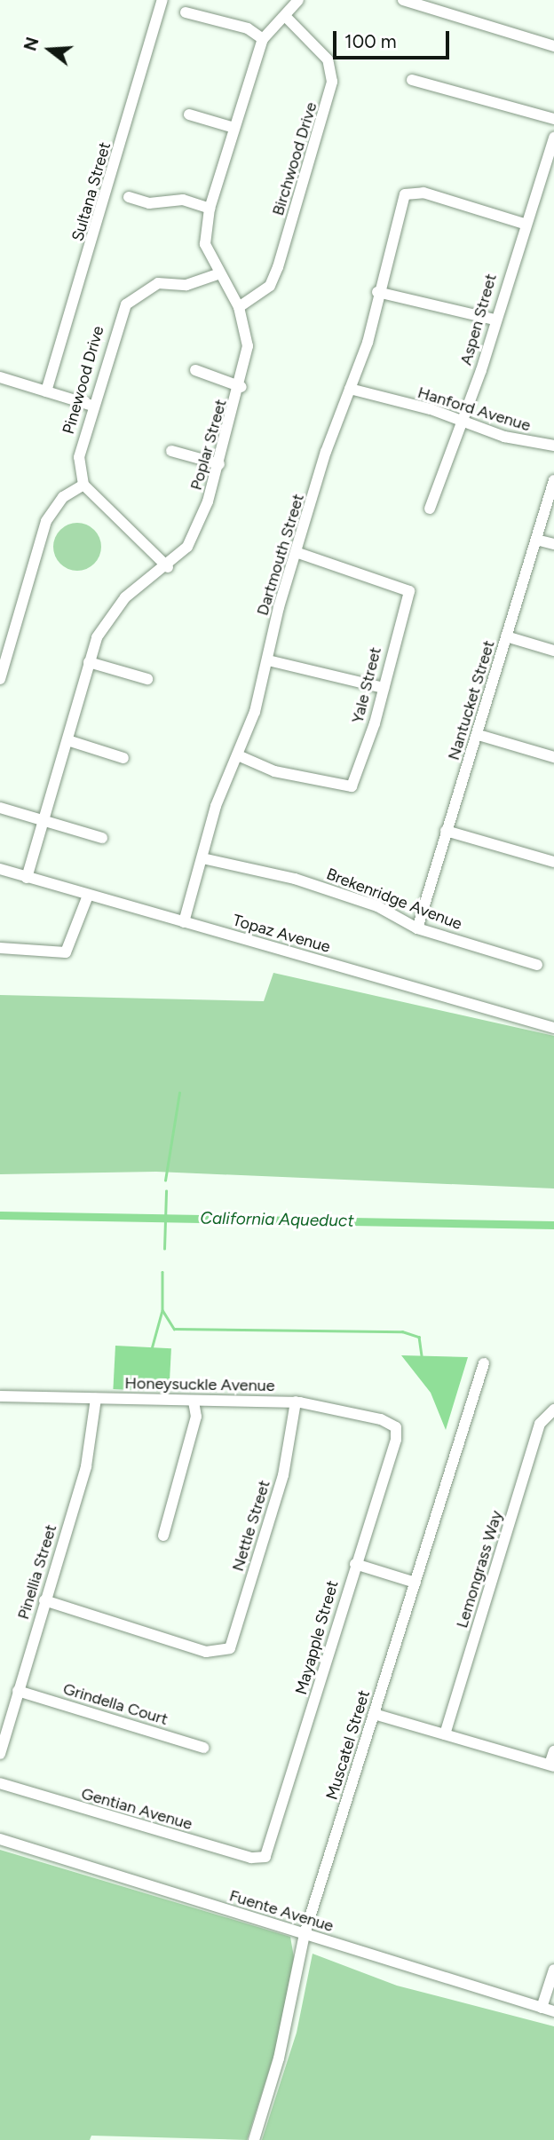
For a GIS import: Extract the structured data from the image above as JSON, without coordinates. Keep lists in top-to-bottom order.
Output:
{
  "streets": {
    "street": [
      "Birchwood Drive",
      "Sultana Street",
      "Aspen Street",
      "Pinewood Drive",
      "Hanford Avenue",
      "Poplar Street",
      "Dartmouth Street",
      "Yale Street",
      "Nantucket Street",
      "Brekenridge Avenue",
      "Topaz Avenue",
      "Honeysuckle Avenue",
      "Nettle Street",
      "Lemongrass Way",
      "Pinellia Street",
      "Mayapple Street",
      "Grindella Court",
      "Muscatel Street",
      "Gentian Avenue",
      "Fuente Avenue"
    ]
  },
  "crossings": [
    ["Birchwood Drive", "Poplar Street"],
    ["Aspen Street", "Hanford Avenue"],
    ["Aspen Street", "Dartmouth Street"],
    ["Pinewood Drive", "Poplar Street"],
    ["Hanford Avenue", "Dartmouth Street"],
    ["Poplar Street", "Topaz Avenue"],
    ["Dartmouth Street", "Yale Street"],
    ["Dartmouth Street", "Brekenridge Avenue"],
    ["Dartmouth Street", "Topaz Avenue"],
    ["Nantucket Street", "Brekenridge Avenue"],
    ["Honeysuckle Avenue", "Nettle Street"],
    ["Honeysuckle Avenue", "Pinellia Street"],
    ["Honeysuckle Avenue", "Mayapple Street"],
    ["Nettle Street", "Pinellia Street"],
    ["Pinellia Street", "Grindella Court"],
    ["Mayapple Street", "Gentian Avenue"],
    ["Muscatel Street", "Fuente Avenue"]
  ],
  "water": ["California Aqueduct"],
  "scale_bar": "100 m",
  "north": "left"
}
